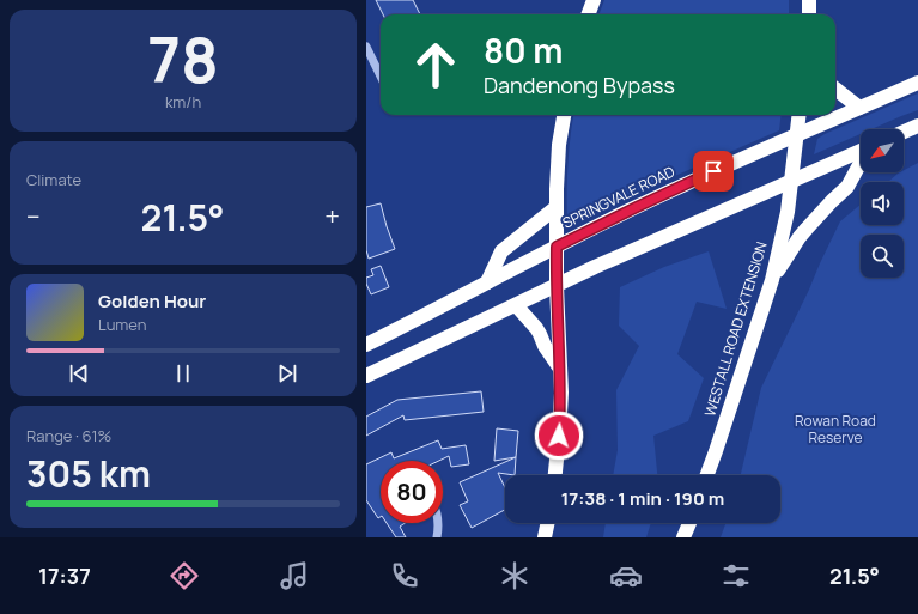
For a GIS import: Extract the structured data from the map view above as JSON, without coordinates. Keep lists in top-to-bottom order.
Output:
{
  "streets": {
    "highway": ["SPRINGVALE ROAD", "WESTALL ROAD EXTENSION"]
  },
  "crossings": [
    ["SPRINGVALE ROAD", "WESTALL ROAD EXTENSION"]
  ],
  "parks": ["Rowan Road Reserve"],
  "north": "bottom left",
  "page": {
    "tile": [
      ["78", "km/h"],
      "Climate",
      ["Range · 61%", "305 km"]
    ],
    "turn": ["80 m", "Dandenong Bypass"],
    "heat": ["−", "21.5°", "+"],
    "song": ["Golden Hour", "Lumen"],
    "limit": "80",
    "trip": "17:38 · 1 min · 190 m",
    "tabs": ["17:37", "21.5°"]
  }
}
